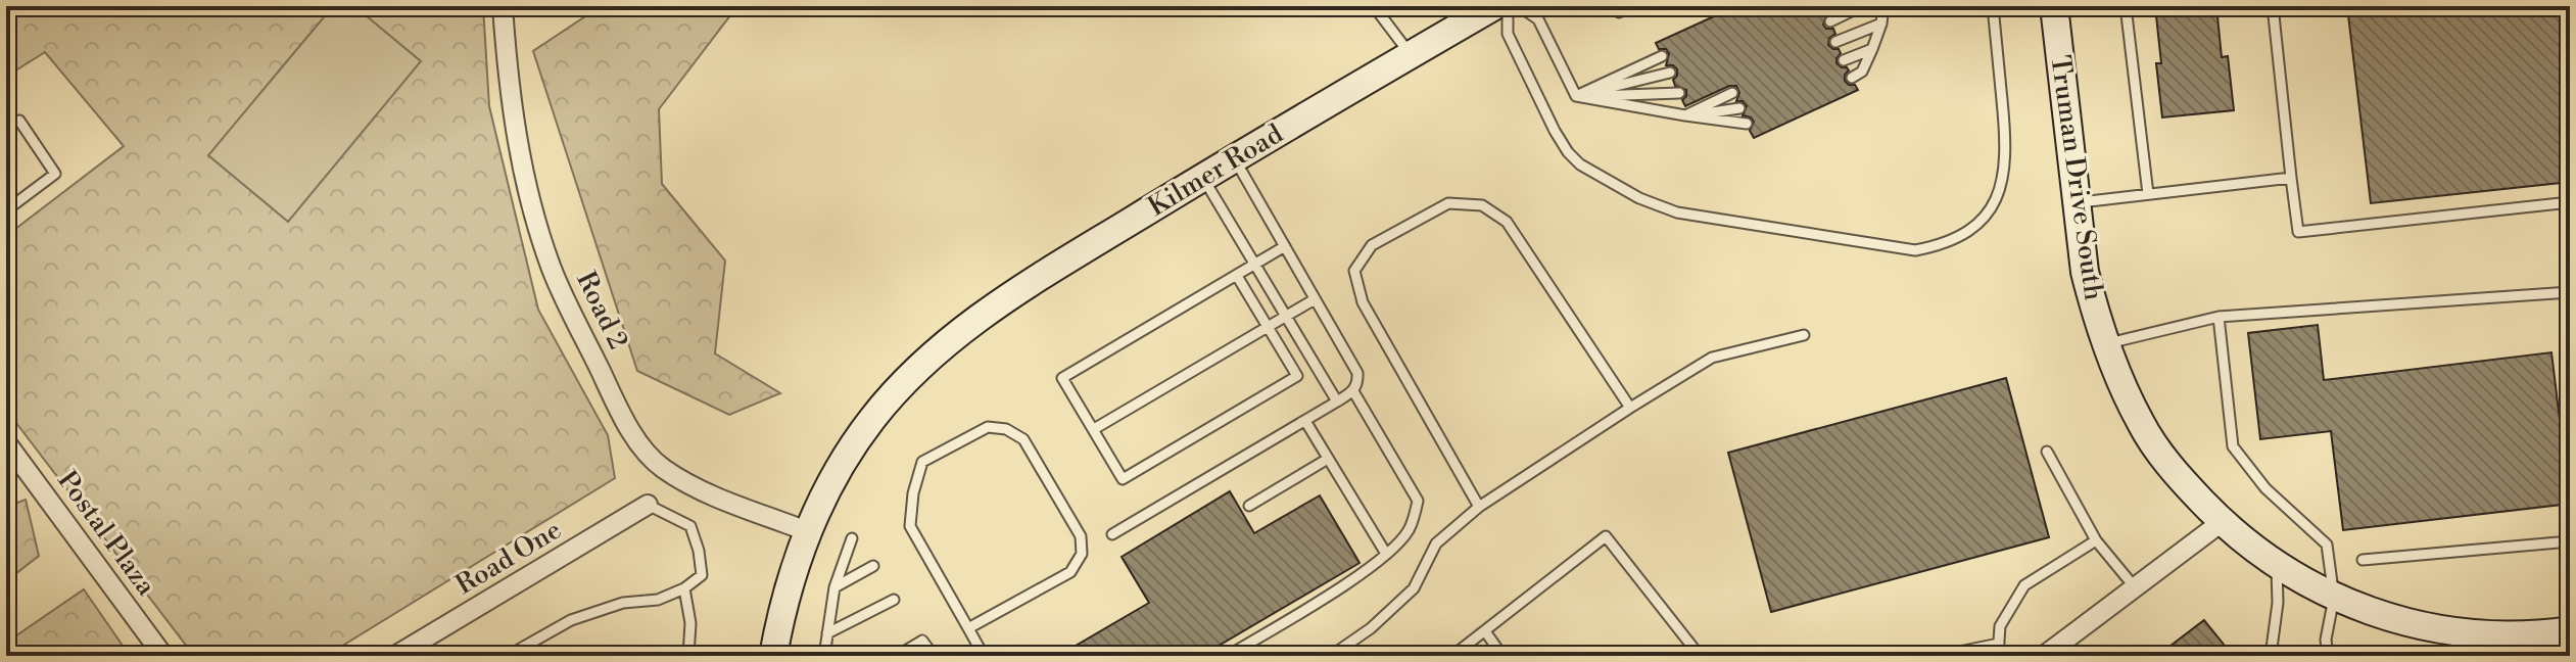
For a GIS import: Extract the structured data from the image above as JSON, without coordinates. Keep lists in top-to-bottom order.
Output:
{
  "streets": {
    "street": [
      "Kilmer Road",
      "Truman Drive South",
      "Road 2",
      "Postal Plaza",
      "Road One"
    ]
  },
  "crossings": [
    ["Kilmer Road", "Road 2"]
  ]
}
